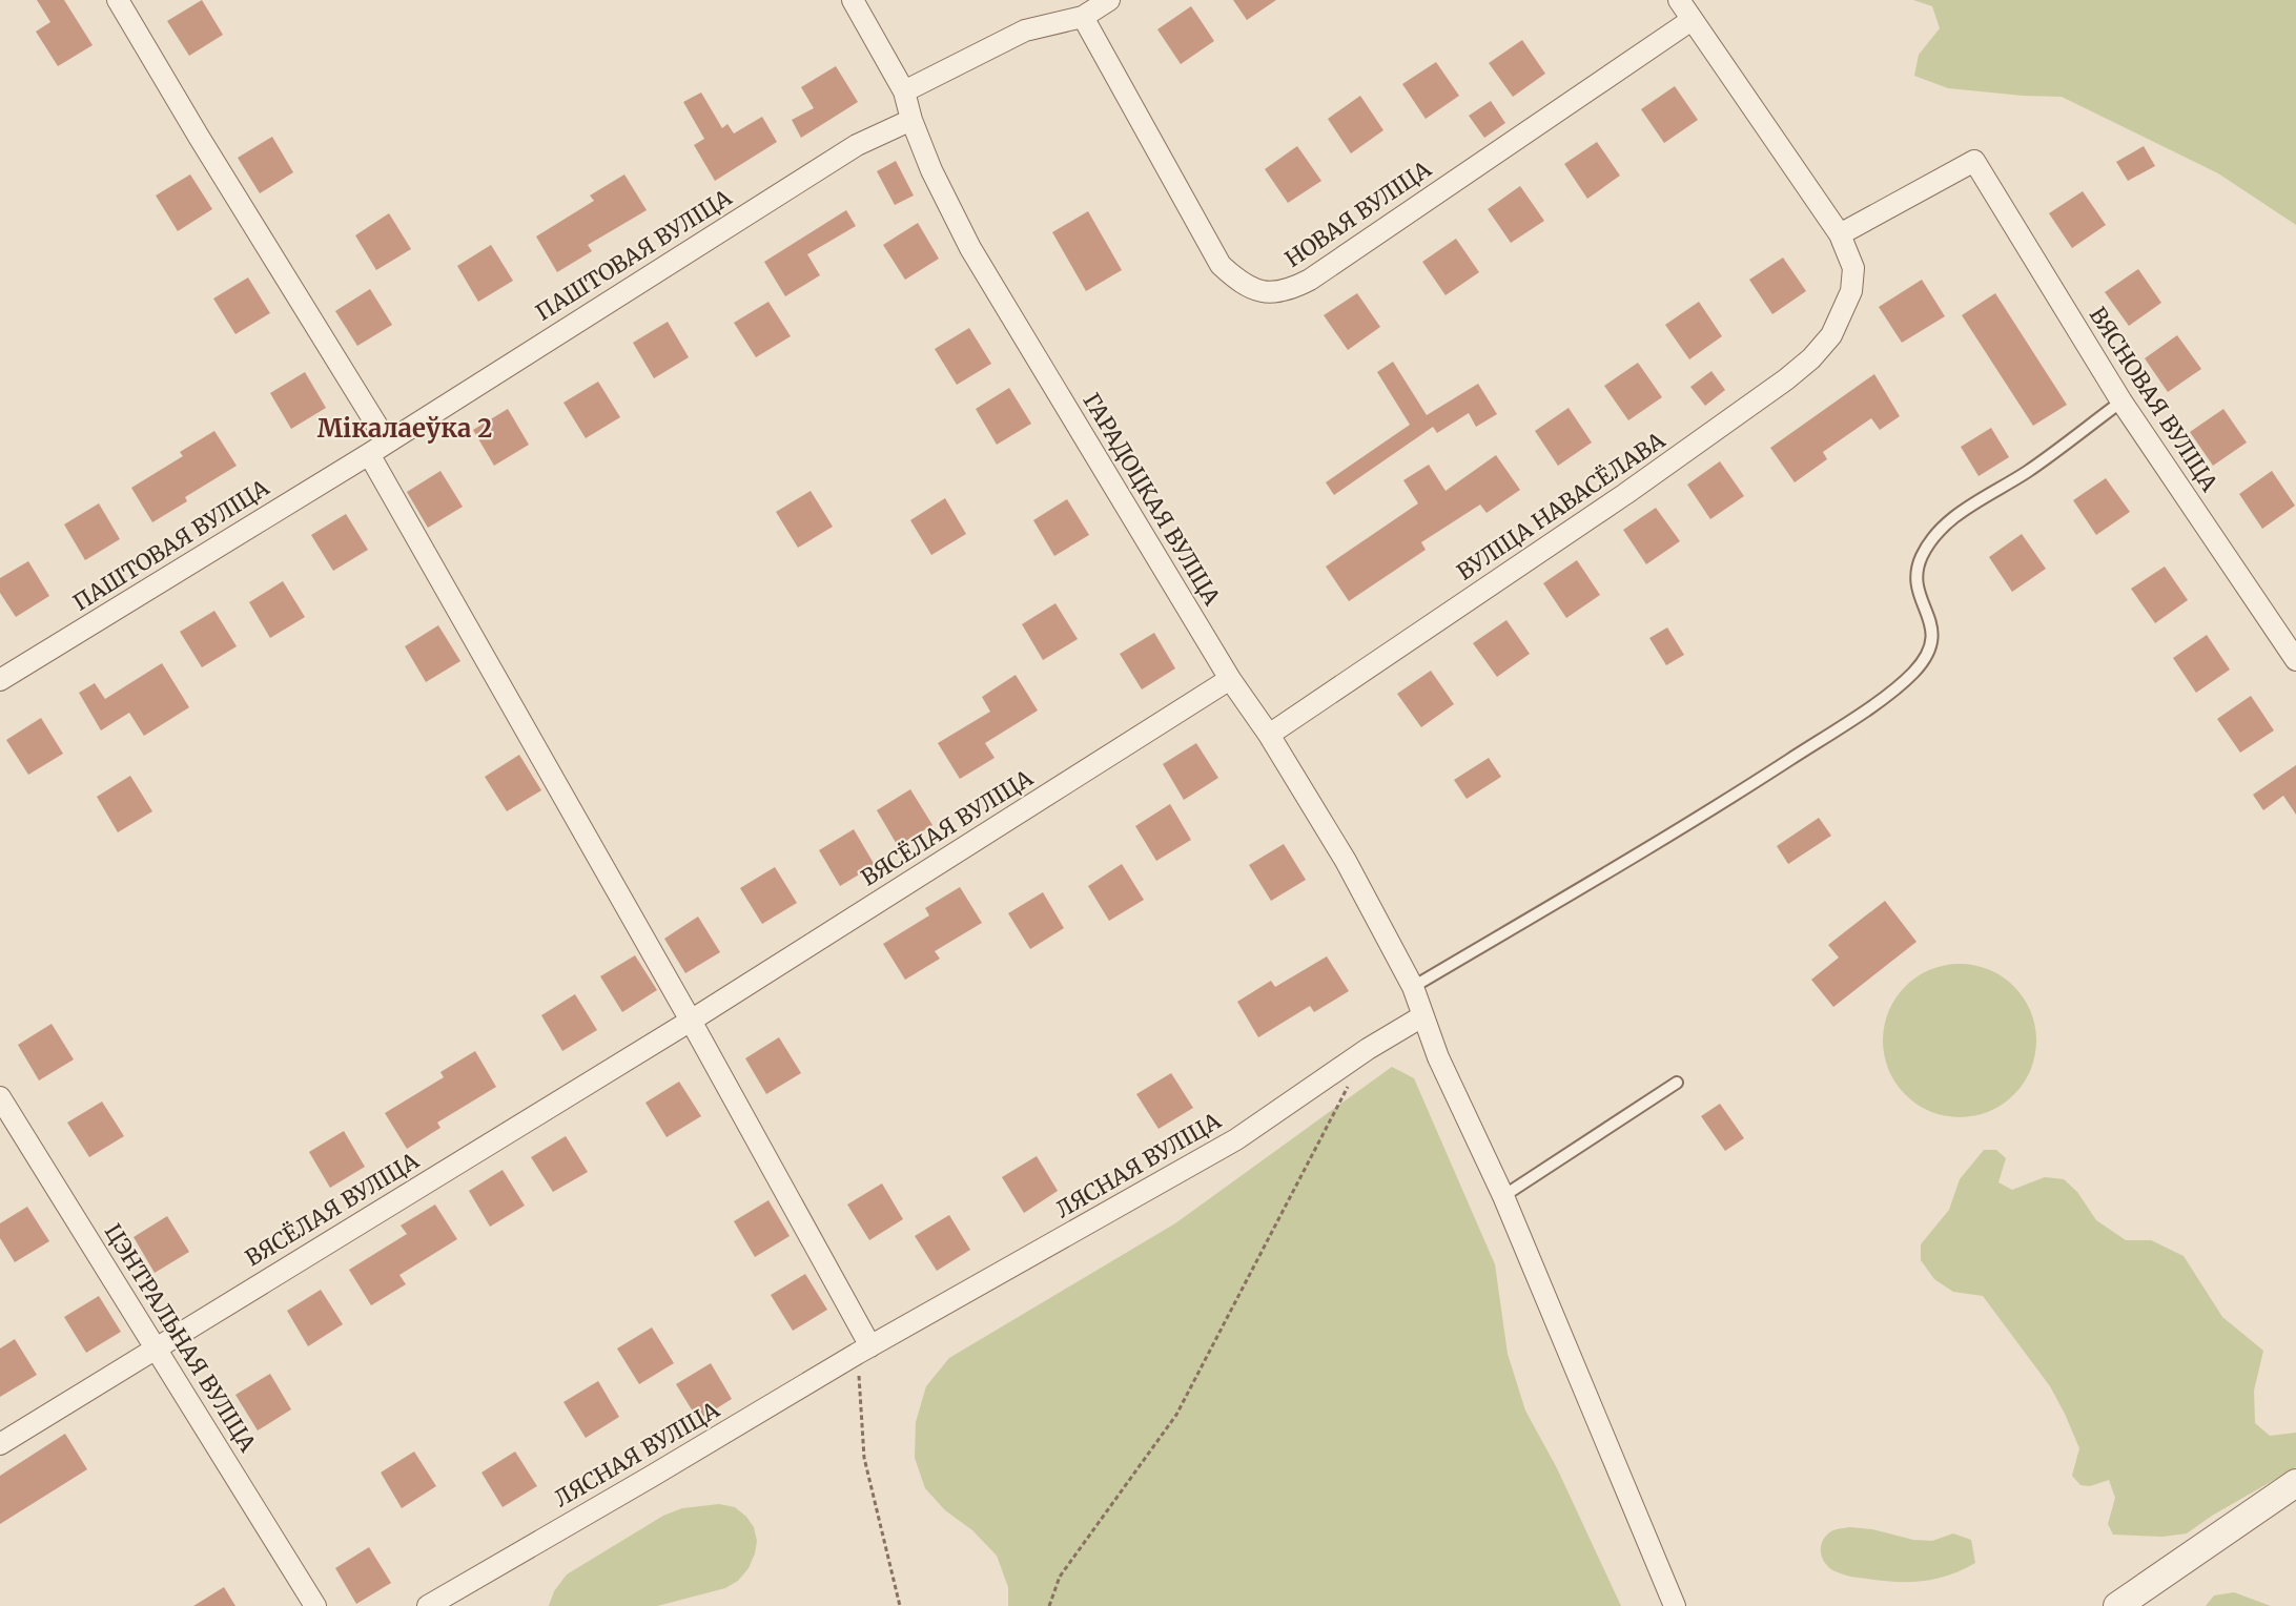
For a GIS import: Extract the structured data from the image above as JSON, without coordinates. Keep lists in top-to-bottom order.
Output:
{
  "streets": {
    "street": [
      "НОВАЯ ВУЛІЦА",
      "ПАШТОВАЯ ВУЛІЦА",
      "ВЯСНОВАЯ ВУЛІЦА",
      "ГАРАДОЦКАЯ ВУЛІЦА",
      "ВУЛІЦА НАВАСЁЛАВА",
      "ВЯСЁЛАЯ ВУЛІЦА",
      "ЛЯСНАЯ ВУЛІЦА",
      "ЦЭНТРАЛЬНАЯ ВУЛІЦА"
    ]
  },
  "crossings": [
    ["ПАШТОВАЯ ВУЛІЦА", "ГАРАДОЦКАЯ ВУЛІЦА"],
    ["ВЯСНОВАЯ ВУЛІЦА", "ВУЛІЦА НАВАСЁЛАВА"],
    ["ГАРАДОЦКАЯ ВУЛІЦА", "ВУЛІЦА НАВАСЁЛАВА"],
    ["ГАРАДОЦКАЯ ВУЛІЦА", "ВЯСЁЛАЯ ВУЛІЦА"],
    ["ГАРАДОЦКАЯ ВУЛІЦА", "ЛЯСНАЯ ВУЛІЦА"],
    ["ВЯСЁЛАЯ ВУЛІЦА", "ЦЭНТРАЛЬНАЯ ВУЛІЦА"]
  ],
  "districts": ["Мікалаеўка 2"]
}
